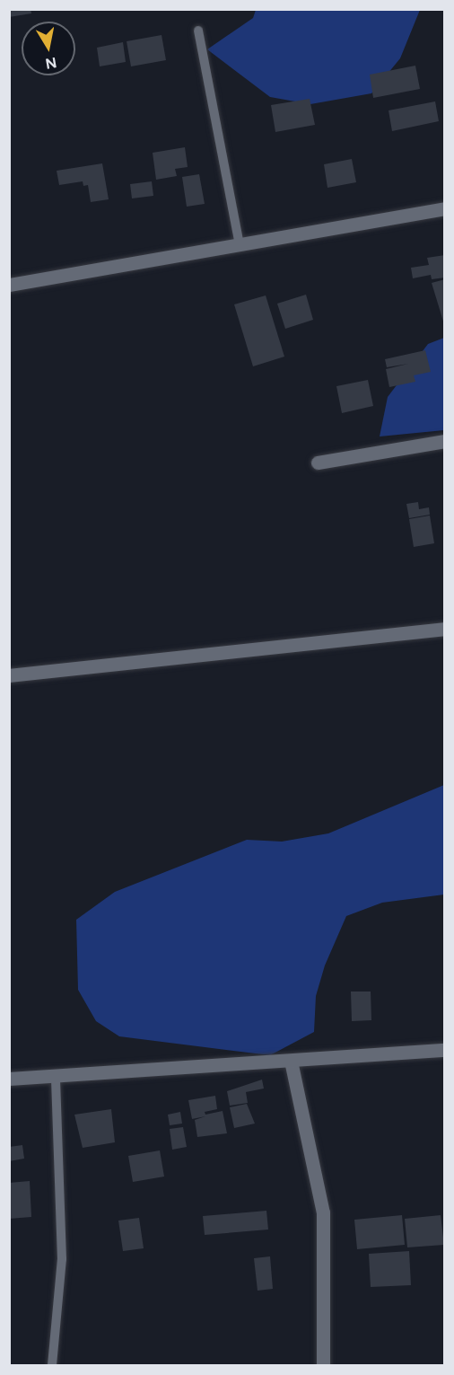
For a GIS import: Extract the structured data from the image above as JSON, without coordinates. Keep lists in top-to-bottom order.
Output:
{
  "north": "bottom"
}
